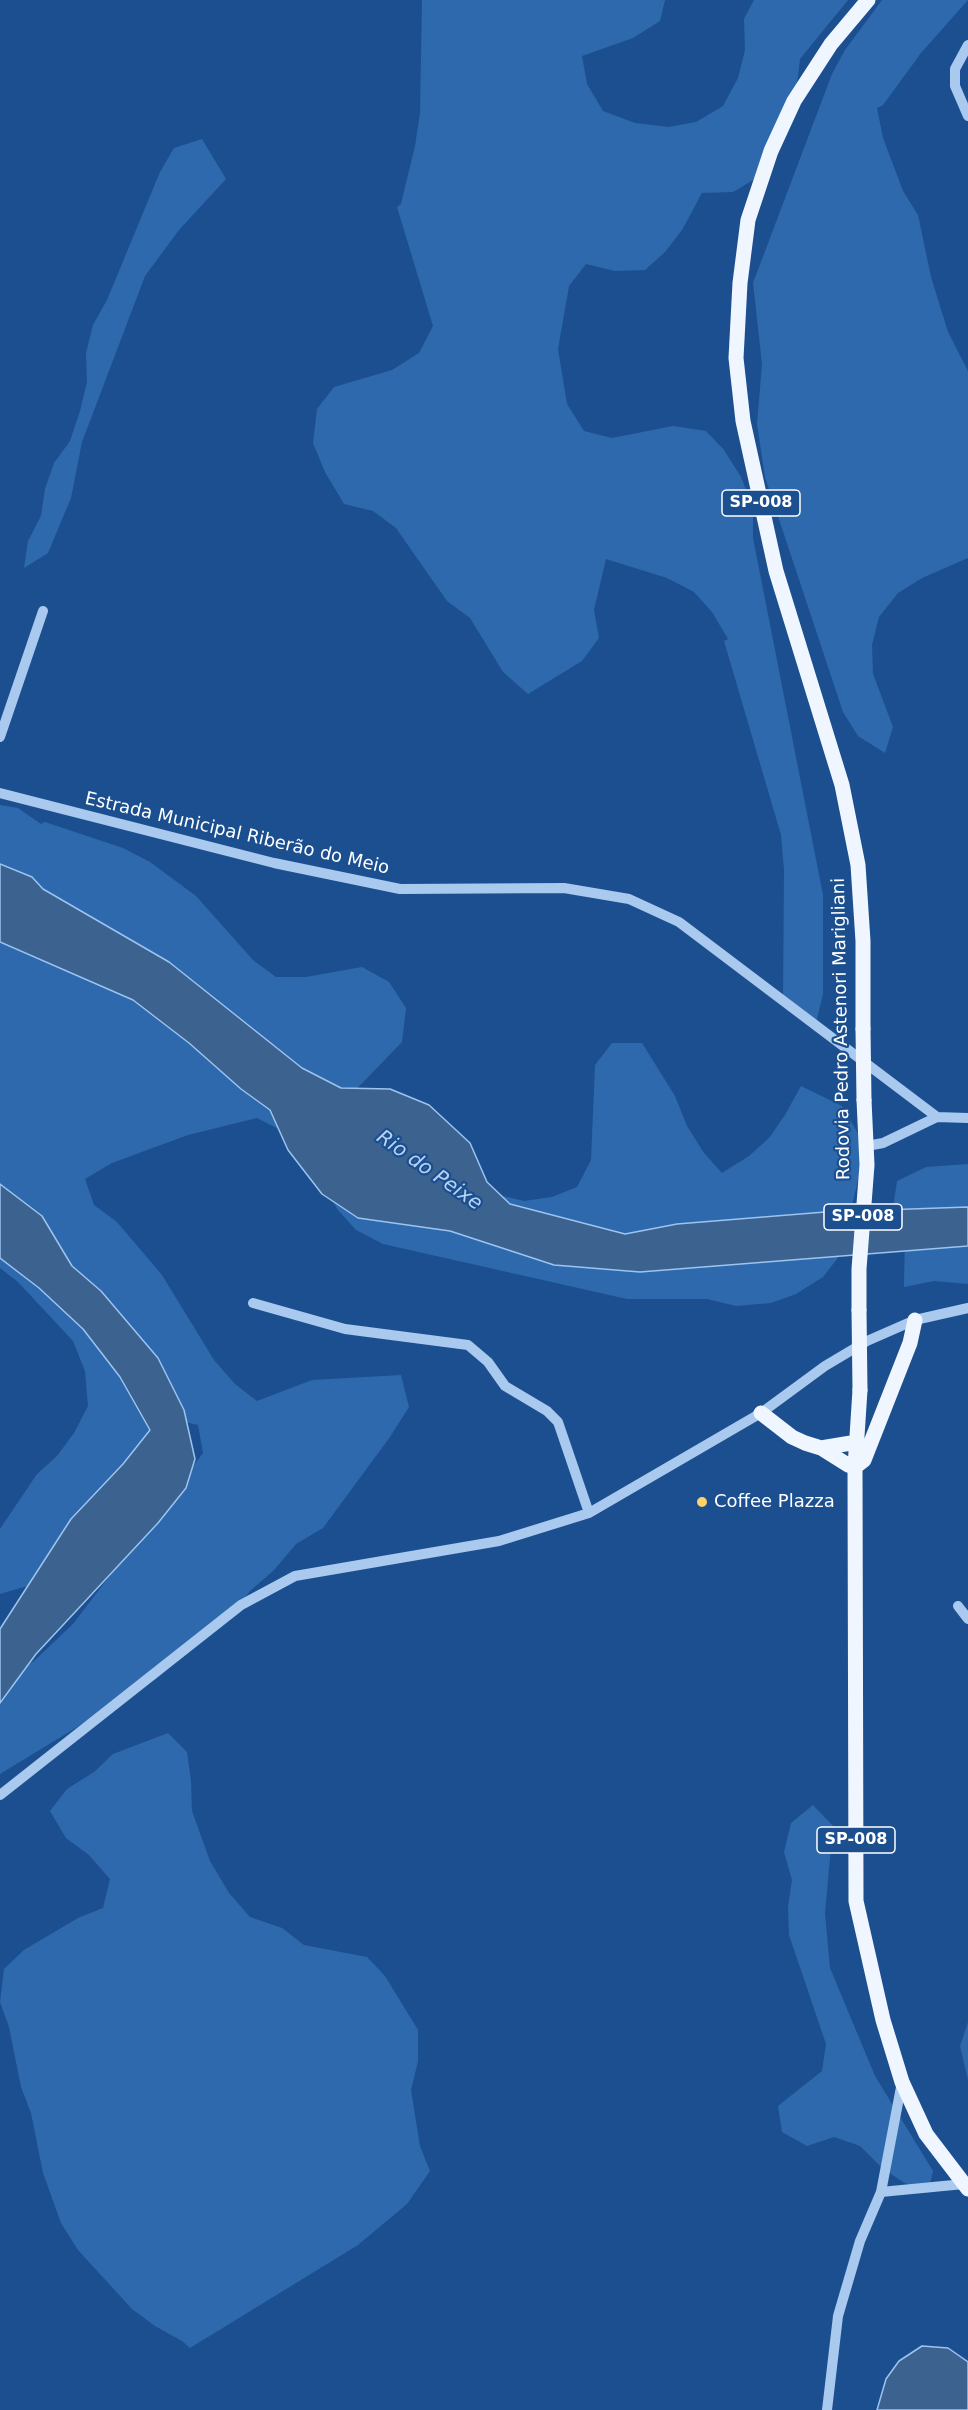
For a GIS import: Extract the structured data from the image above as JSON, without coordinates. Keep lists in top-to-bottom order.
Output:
{
  "streets": {
    "main road": ["SP-008", "Rodovia Pedro Astenori Marigliani"],
    "street": ["Estrada Municipal Riberão do Meio"]
  },
  "water": ["Rio do Peixe"],
  "places": ["Coffee Plazza"]
}
